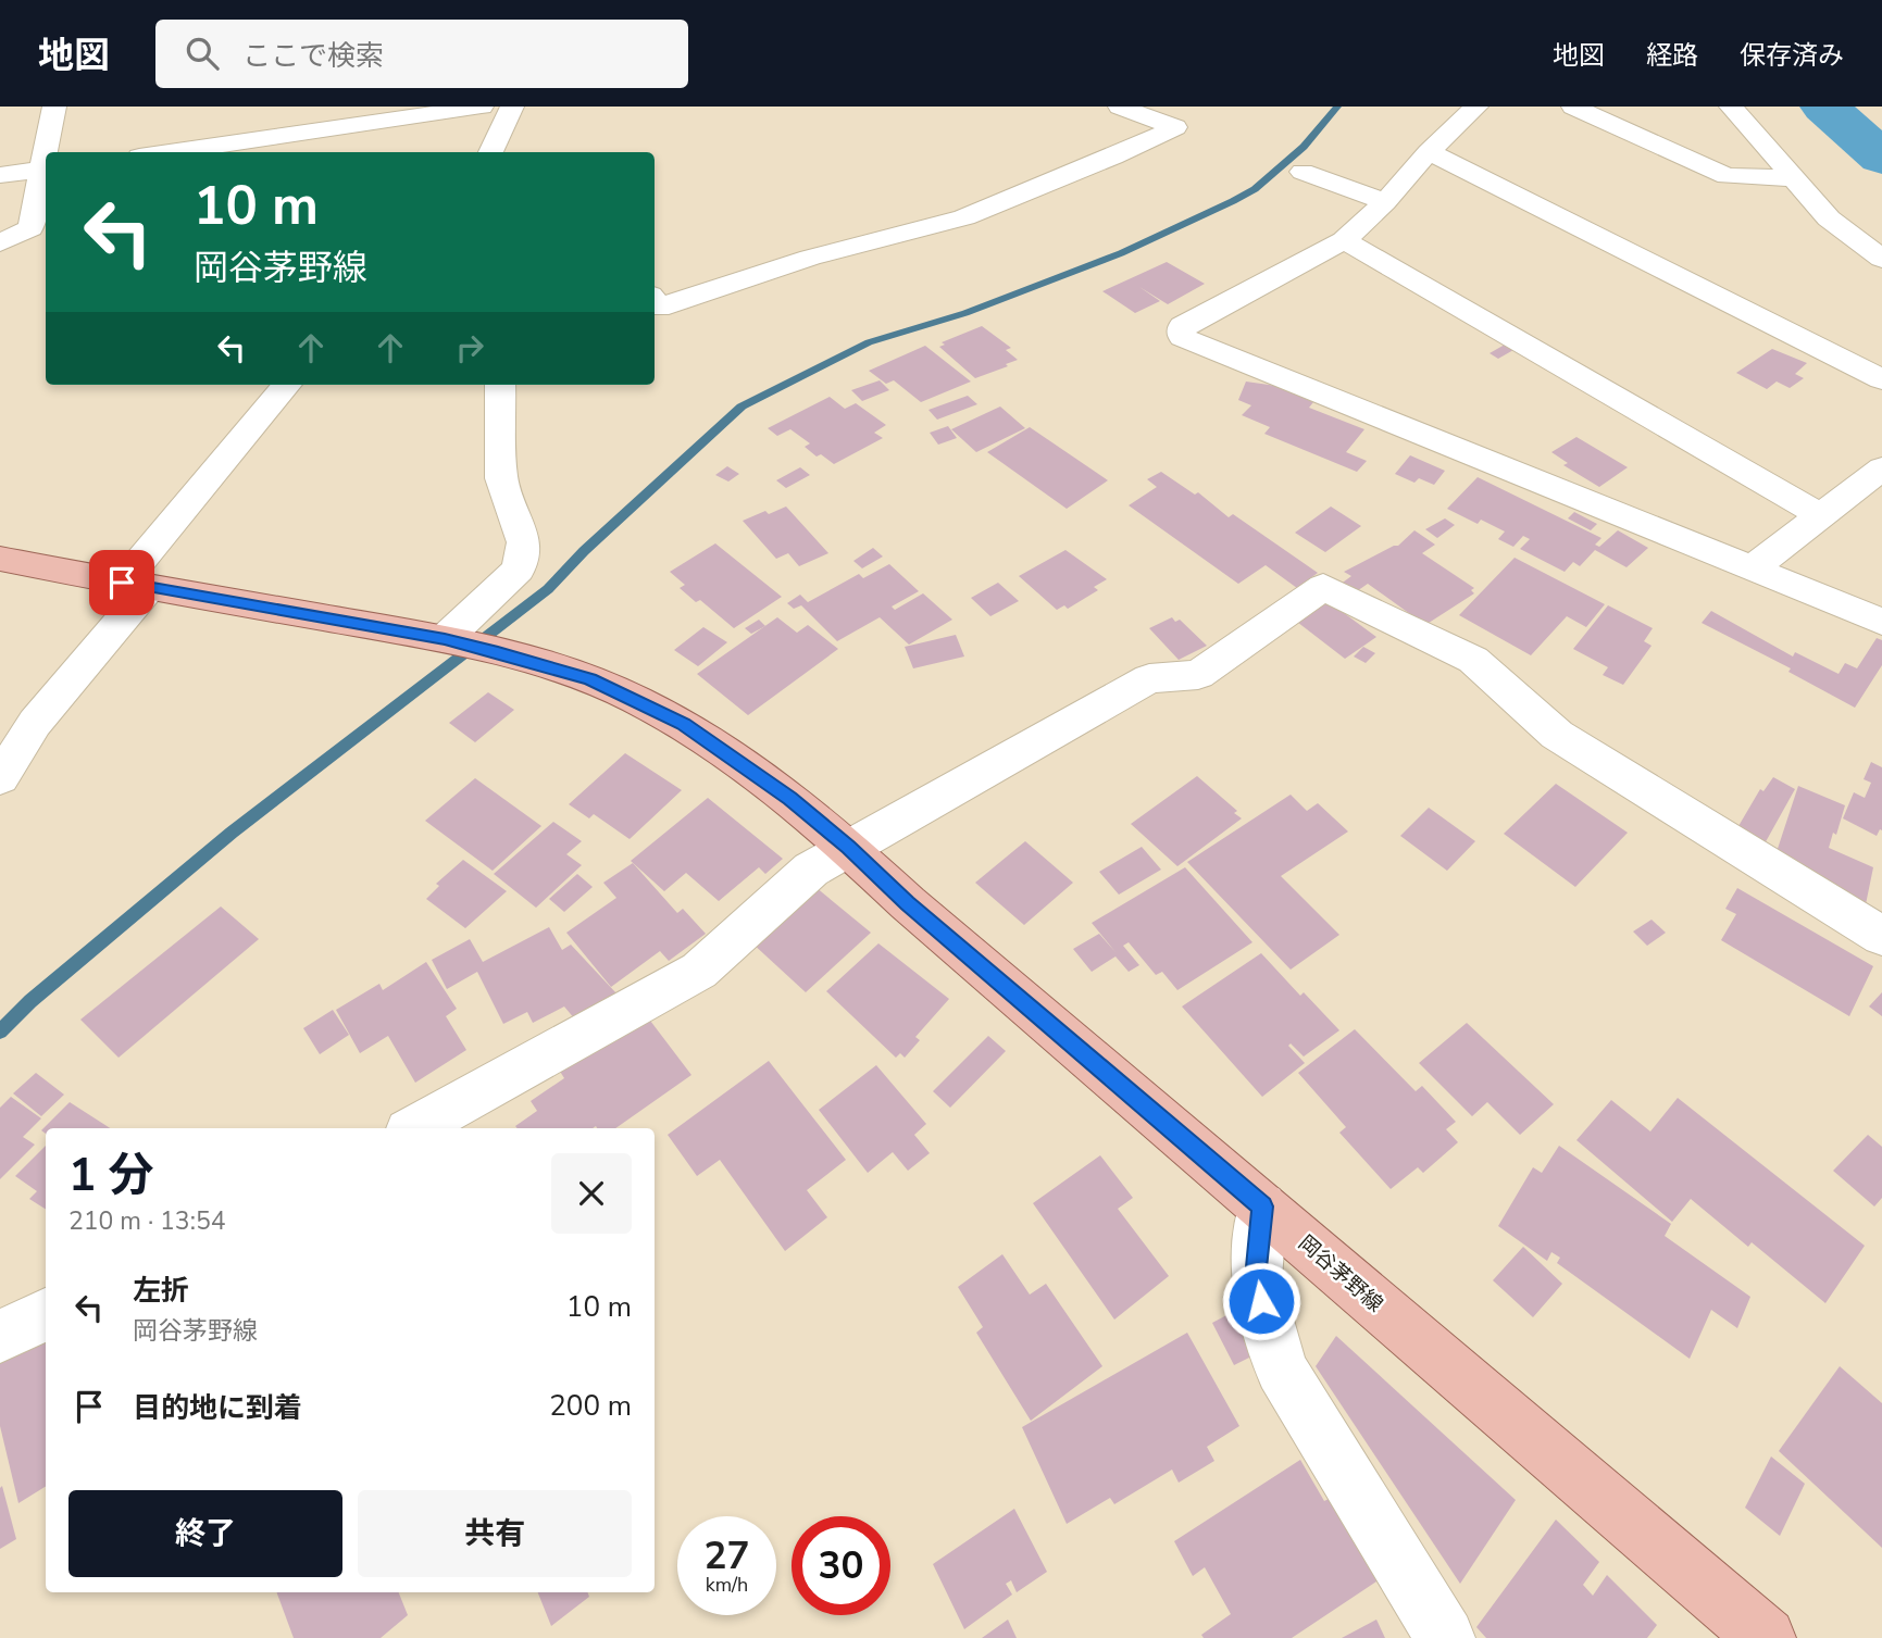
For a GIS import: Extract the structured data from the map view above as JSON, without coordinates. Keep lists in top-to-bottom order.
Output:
{
  "streets": {
    "main road": ["岡谷茅野線"]
  },
  "page": {
    "header": "地図",
    "search": "ここで検索",
    "nav": ["地図", "経路", "保存済み"],
    "turn": ["10 m", "岡谷茅野線"],
    "heading": ["1 分", "210 m · 13:54"],
    "list": [
      {
        "name": "左折",
        "note": "岡谷茅野線",
        "value": "10 m"
      },
      {
        "name": "目的地に到着",
        "value": "200 m"
      }
    ],
    "buttons": ["終了", "共有"],
    "speed": "27 km/h",
    "limit": "30"
  }
}
